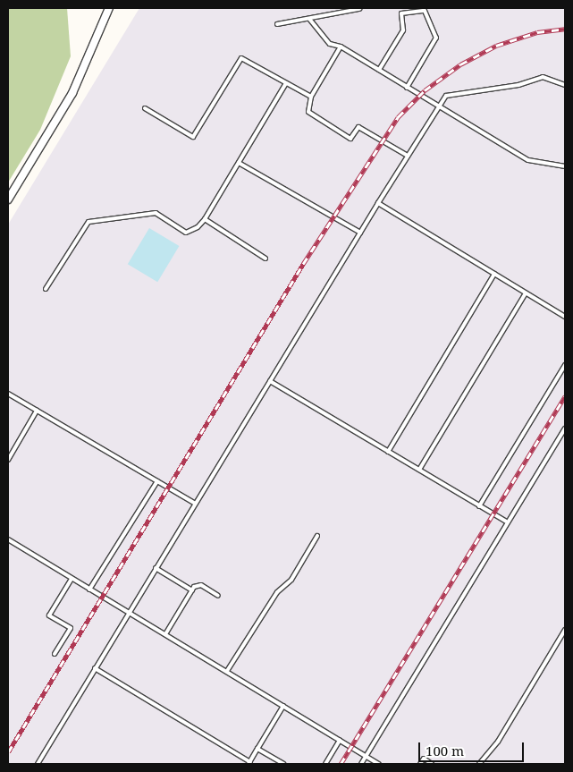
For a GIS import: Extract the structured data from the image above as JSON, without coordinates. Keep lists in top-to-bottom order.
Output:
{
  "scale_bar": "100 m"
}
